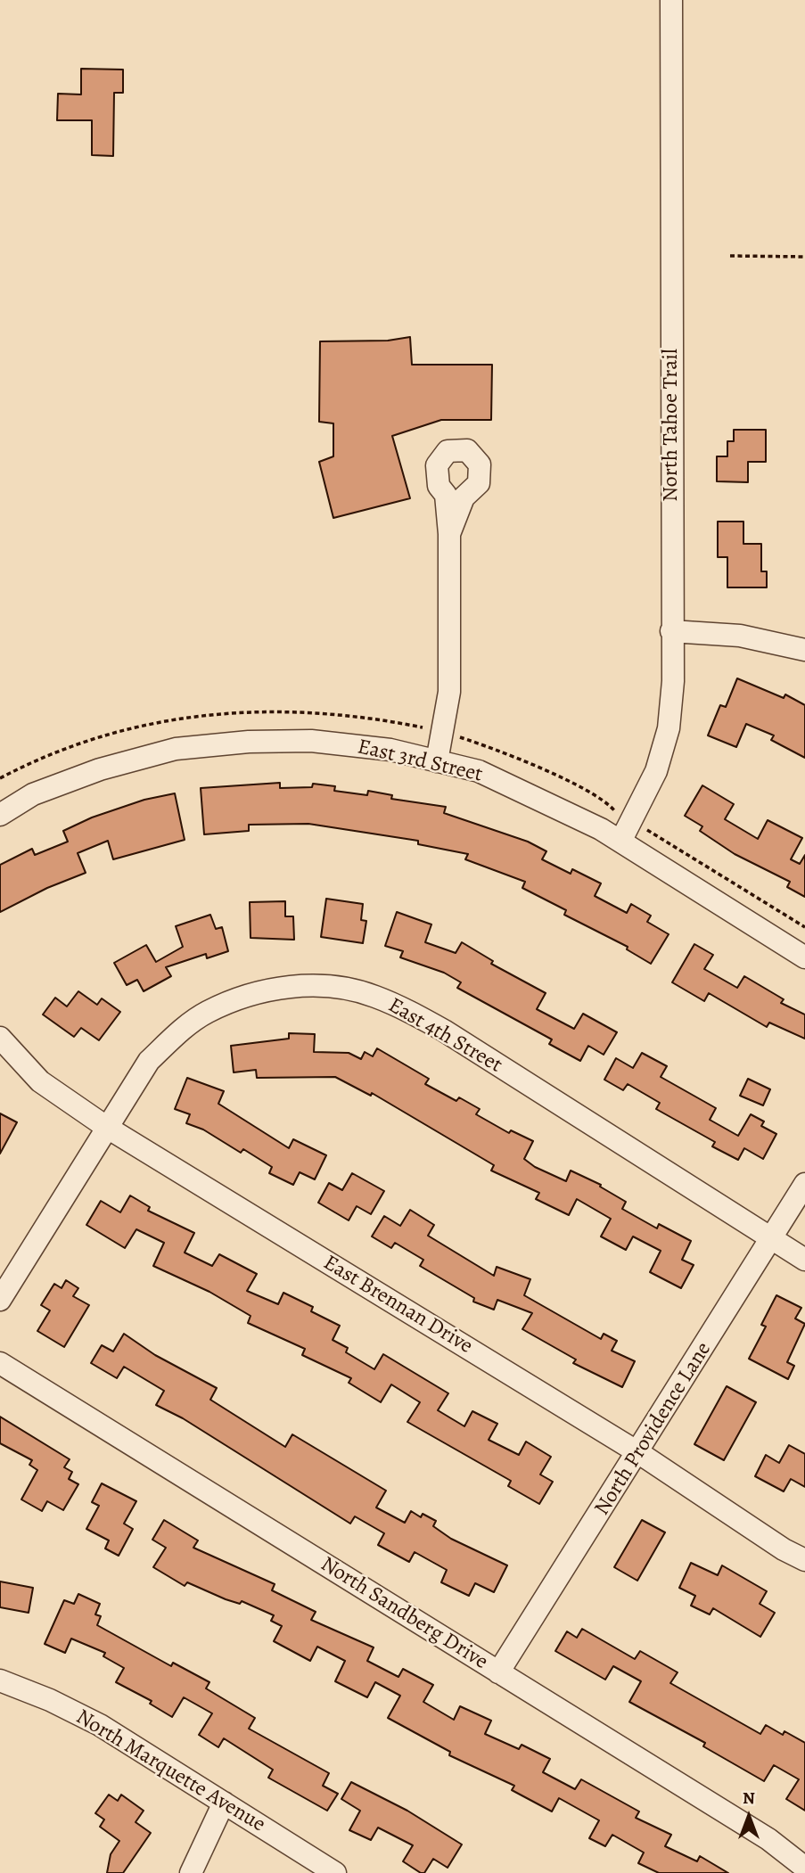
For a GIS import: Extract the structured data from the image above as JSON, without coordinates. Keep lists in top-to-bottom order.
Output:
{
  "streets": {
    "street": [
      "North Tahoe Trail",
      "East 3rd Street",
      "East 4th Street",
      "East Brennan Drive",
      "North Providence Lane",
      "North Sandberg Drive",
      "North Marquette Avenue"
    ]
  },
  "crossings": [
    ["North Tahoe Trail", "East 3rd Street"],
    ["East 4th Street", "East Brennan Drive"],
    ["East 4th Street", "North Providence Lane"],
    ["East Brennan Drive", "North Providence Lane"],
    ["North Providence Lane", "North Sandberg Drive"]
  ],
  "north": "top"
}
